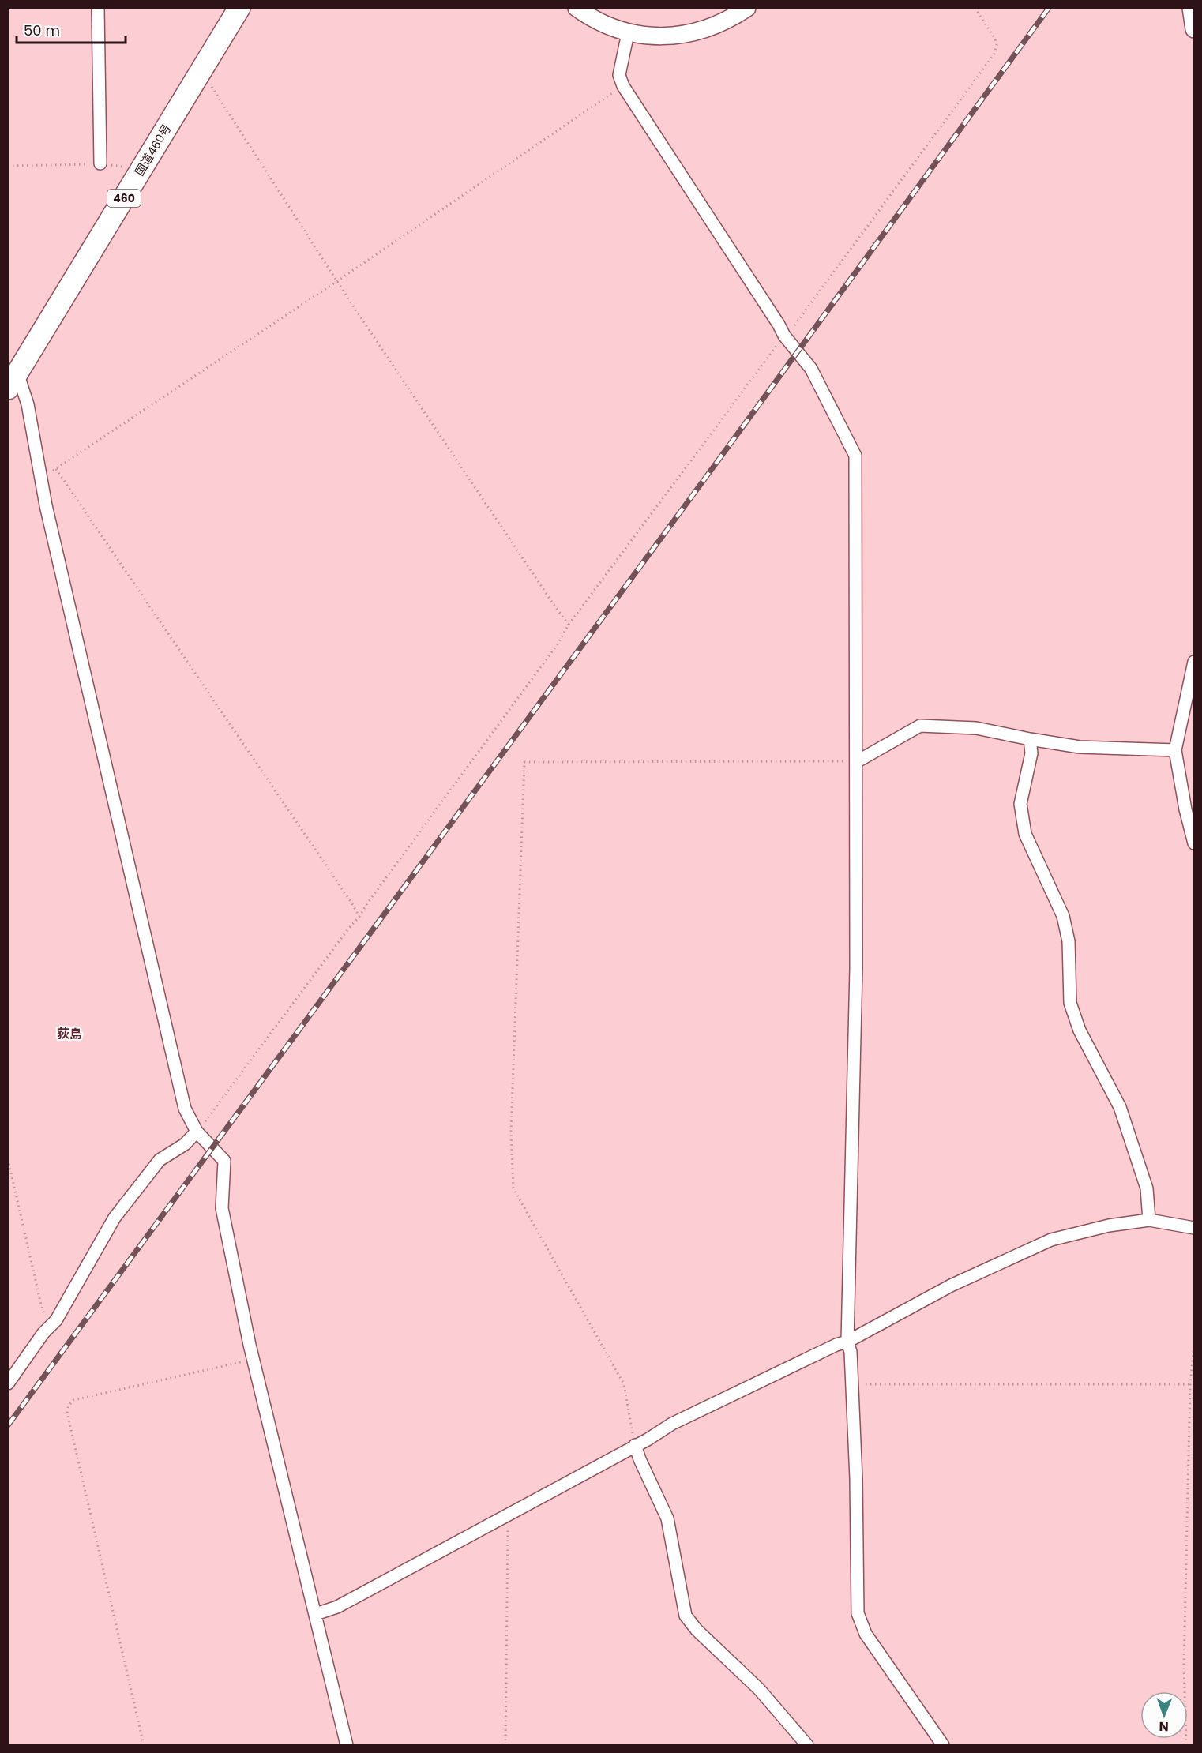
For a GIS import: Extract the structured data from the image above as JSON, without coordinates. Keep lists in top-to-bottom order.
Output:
{
  "streets": {
    "highway": ["国道460号", "460"]
  },
  "districts": ["荻島"],
  "scale_bar": "50 m",
  "north": "bottom"
}
